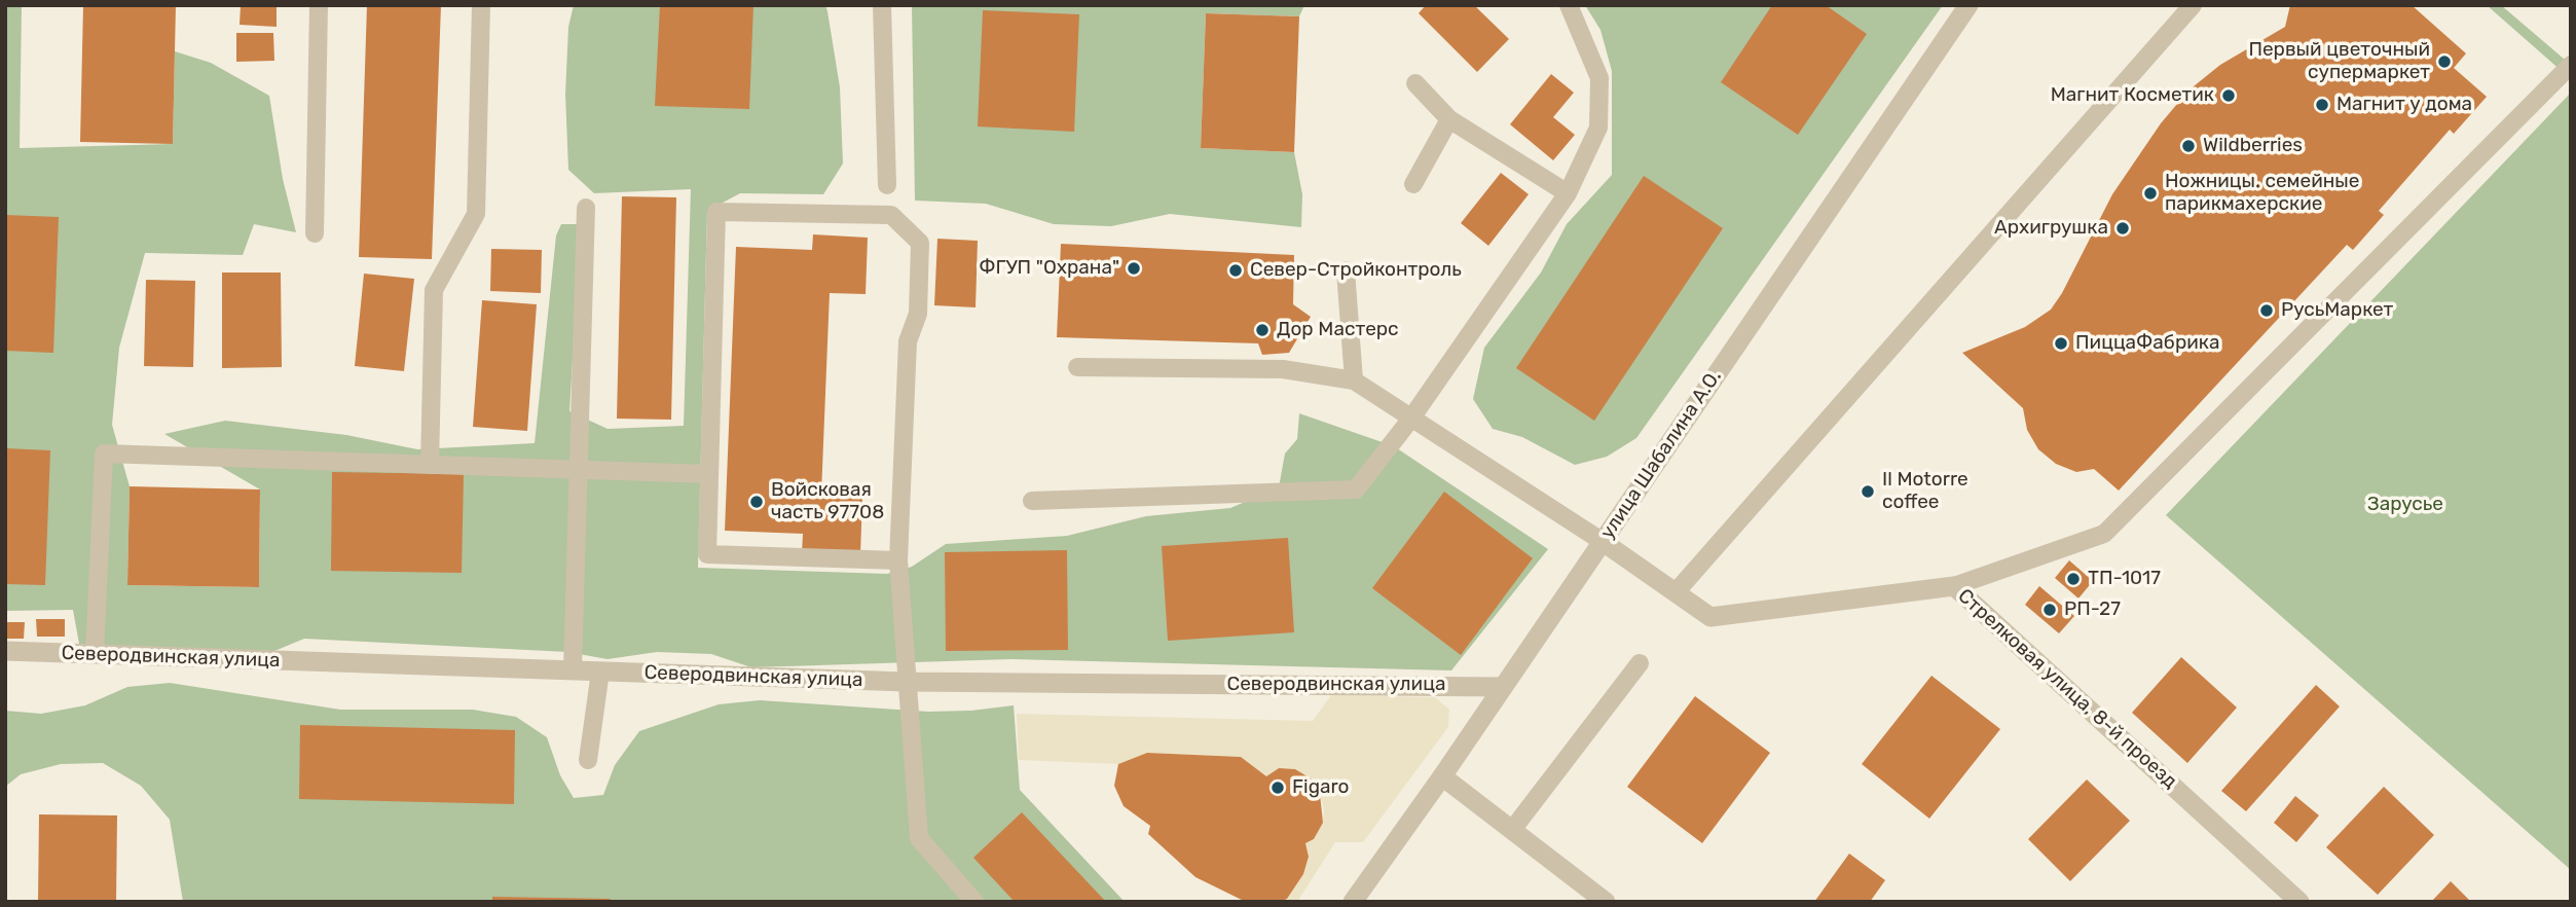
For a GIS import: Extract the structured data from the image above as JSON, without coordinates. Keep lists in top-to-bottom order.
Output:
{
  "streets": {
    "street": ["улица Шабалина А.О.", "Северодвинская улица", "Стрелковая улица, 8-й проезд"]
  },
  "crossings": [
    ["улица Шабалина А.О.", "Северодвинская улица"],
    ["улица Шабалина А.О.", "Стрелковая улица, 8-й проезд"]
  ],
  "parks": ["Зарусье"],
  "places": [
    "Первый цветочный супермаркет",
    "Магнит Косметик",
    "Магнит у дома",
    "Wildberries",
    "Ножницы. семейные парикмахерские",
    "Архигрушка",
    "ФГУП \"Охрана\"",
    "Север-Стройконтроль",
    "РусьМаркет",
    "Дор Мастерс",
    "ПиццаФабрика",
    "Il Motorre coffee",
    "Войсковая часть 97708",
    "ТП-1017",
    "РП-27",
    "Figaro"
  ]
}
